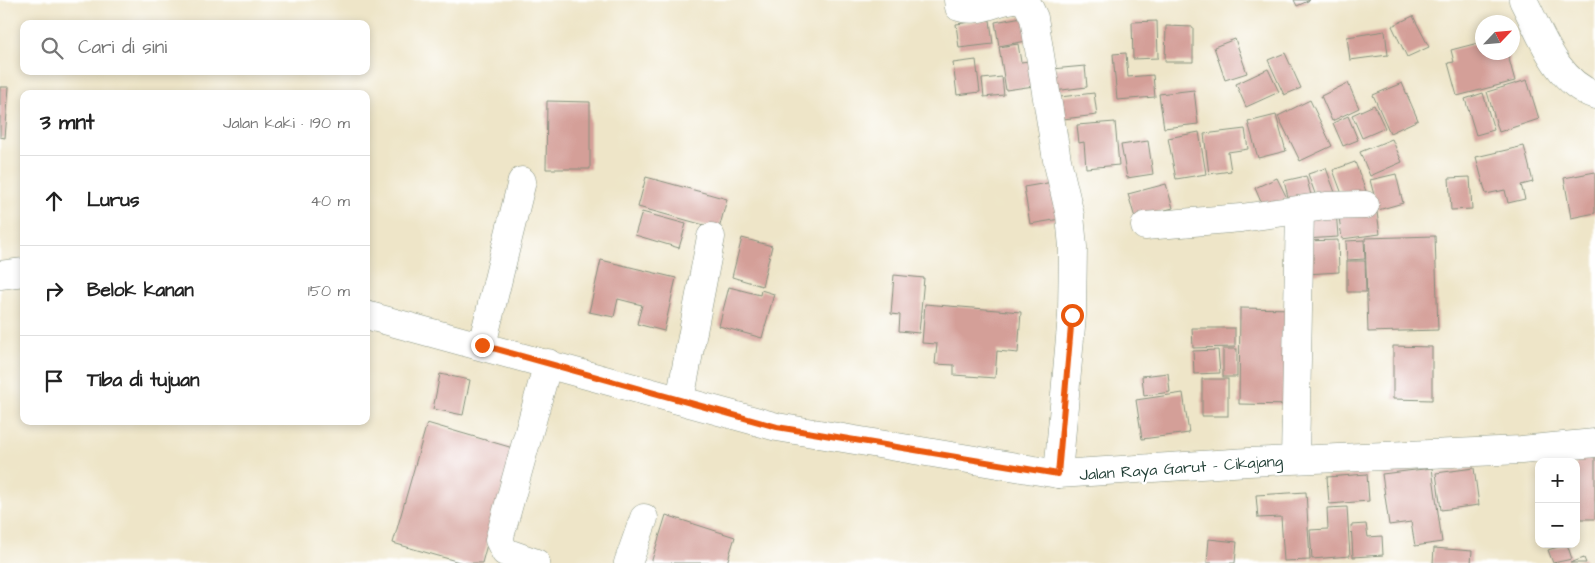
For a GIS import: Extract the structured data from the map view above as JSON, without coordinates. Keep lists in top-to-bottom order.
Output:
{
  "streets": {
    "main road": ["Jalan Raya Garut - Cikajang"]
  },
  "north": "top right",
  "page": {
    "search": "Cari di sini",
    "heading": ["3 mnt", "Jalan kaki · 190 m"],
    "list": [
      ["Lurus", "40 m"],
      ["Belok kanan", "150 m"],
      "Tiba di tujuan"
    ],
    "map_buttons": ["+", "−"]
  }
}
